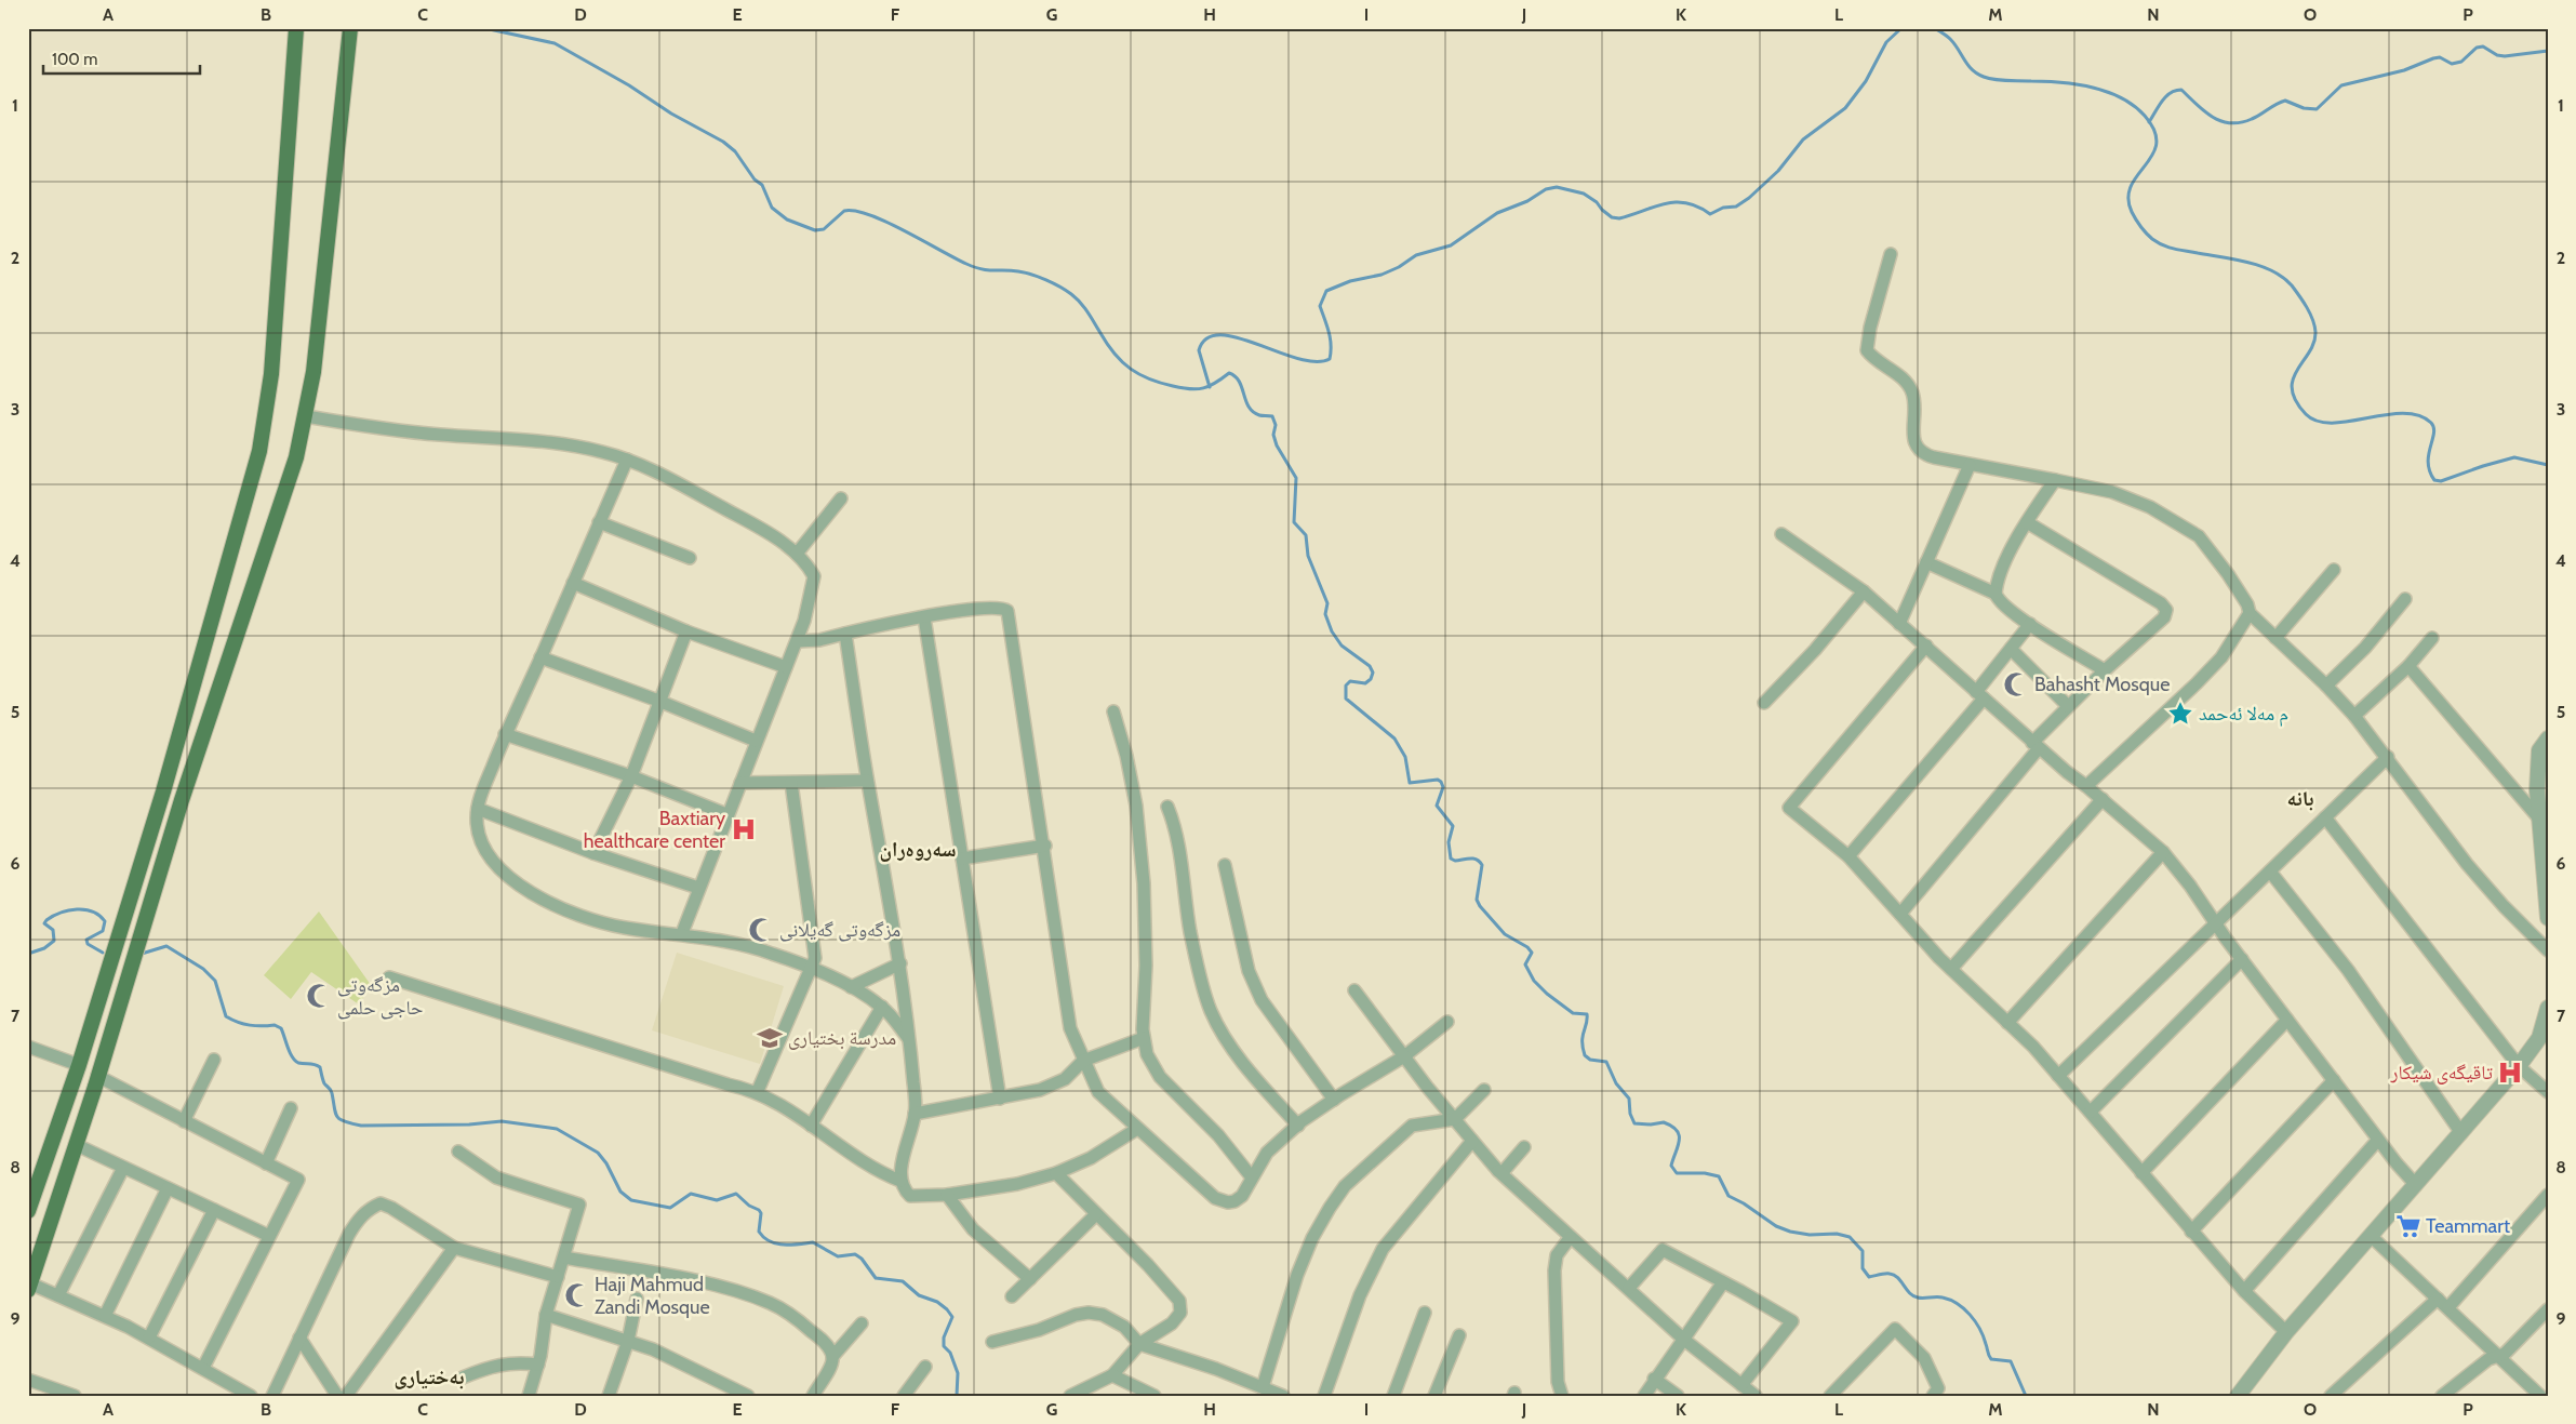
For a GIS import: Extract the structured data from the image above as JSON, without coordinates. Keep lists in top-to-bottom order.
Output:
{
  "districts": ["بانە", "سەروەران", "بەختیاری"],
  "places": {
    "mosque": [
      "Bahasht Mosque",
      "مزگەوتی گەیلانی",
      "مزگەوتی حاجی حلمی",
      "Haji Mahmud Zandi Mosque"
    ],
    "place": ["م مەلا ئەحمد"],
    "hospital": ["Baxtiary healthcare center", "تاقیگەی شیکار"],
    "school or university": ["مدرسة بختيارى"],
    "supermarket": ["Teammart"]
  },
  "scale_bar": "100 m",
  "grid": {
    "columns": [
      "A",
      "B",
      "C",
      "D",
      "E",
      "F",
      "G",
      "H",
      "I",
      "J",
      "K",
      "L",
      "M",
      "N",
      "O",
      "P"
    ],
    "rows": [
      "1",
      "2",
      "3",
      "4",
      "5",
      "6",
      "7",
      "8",
      "9"
    ]
  }
}
